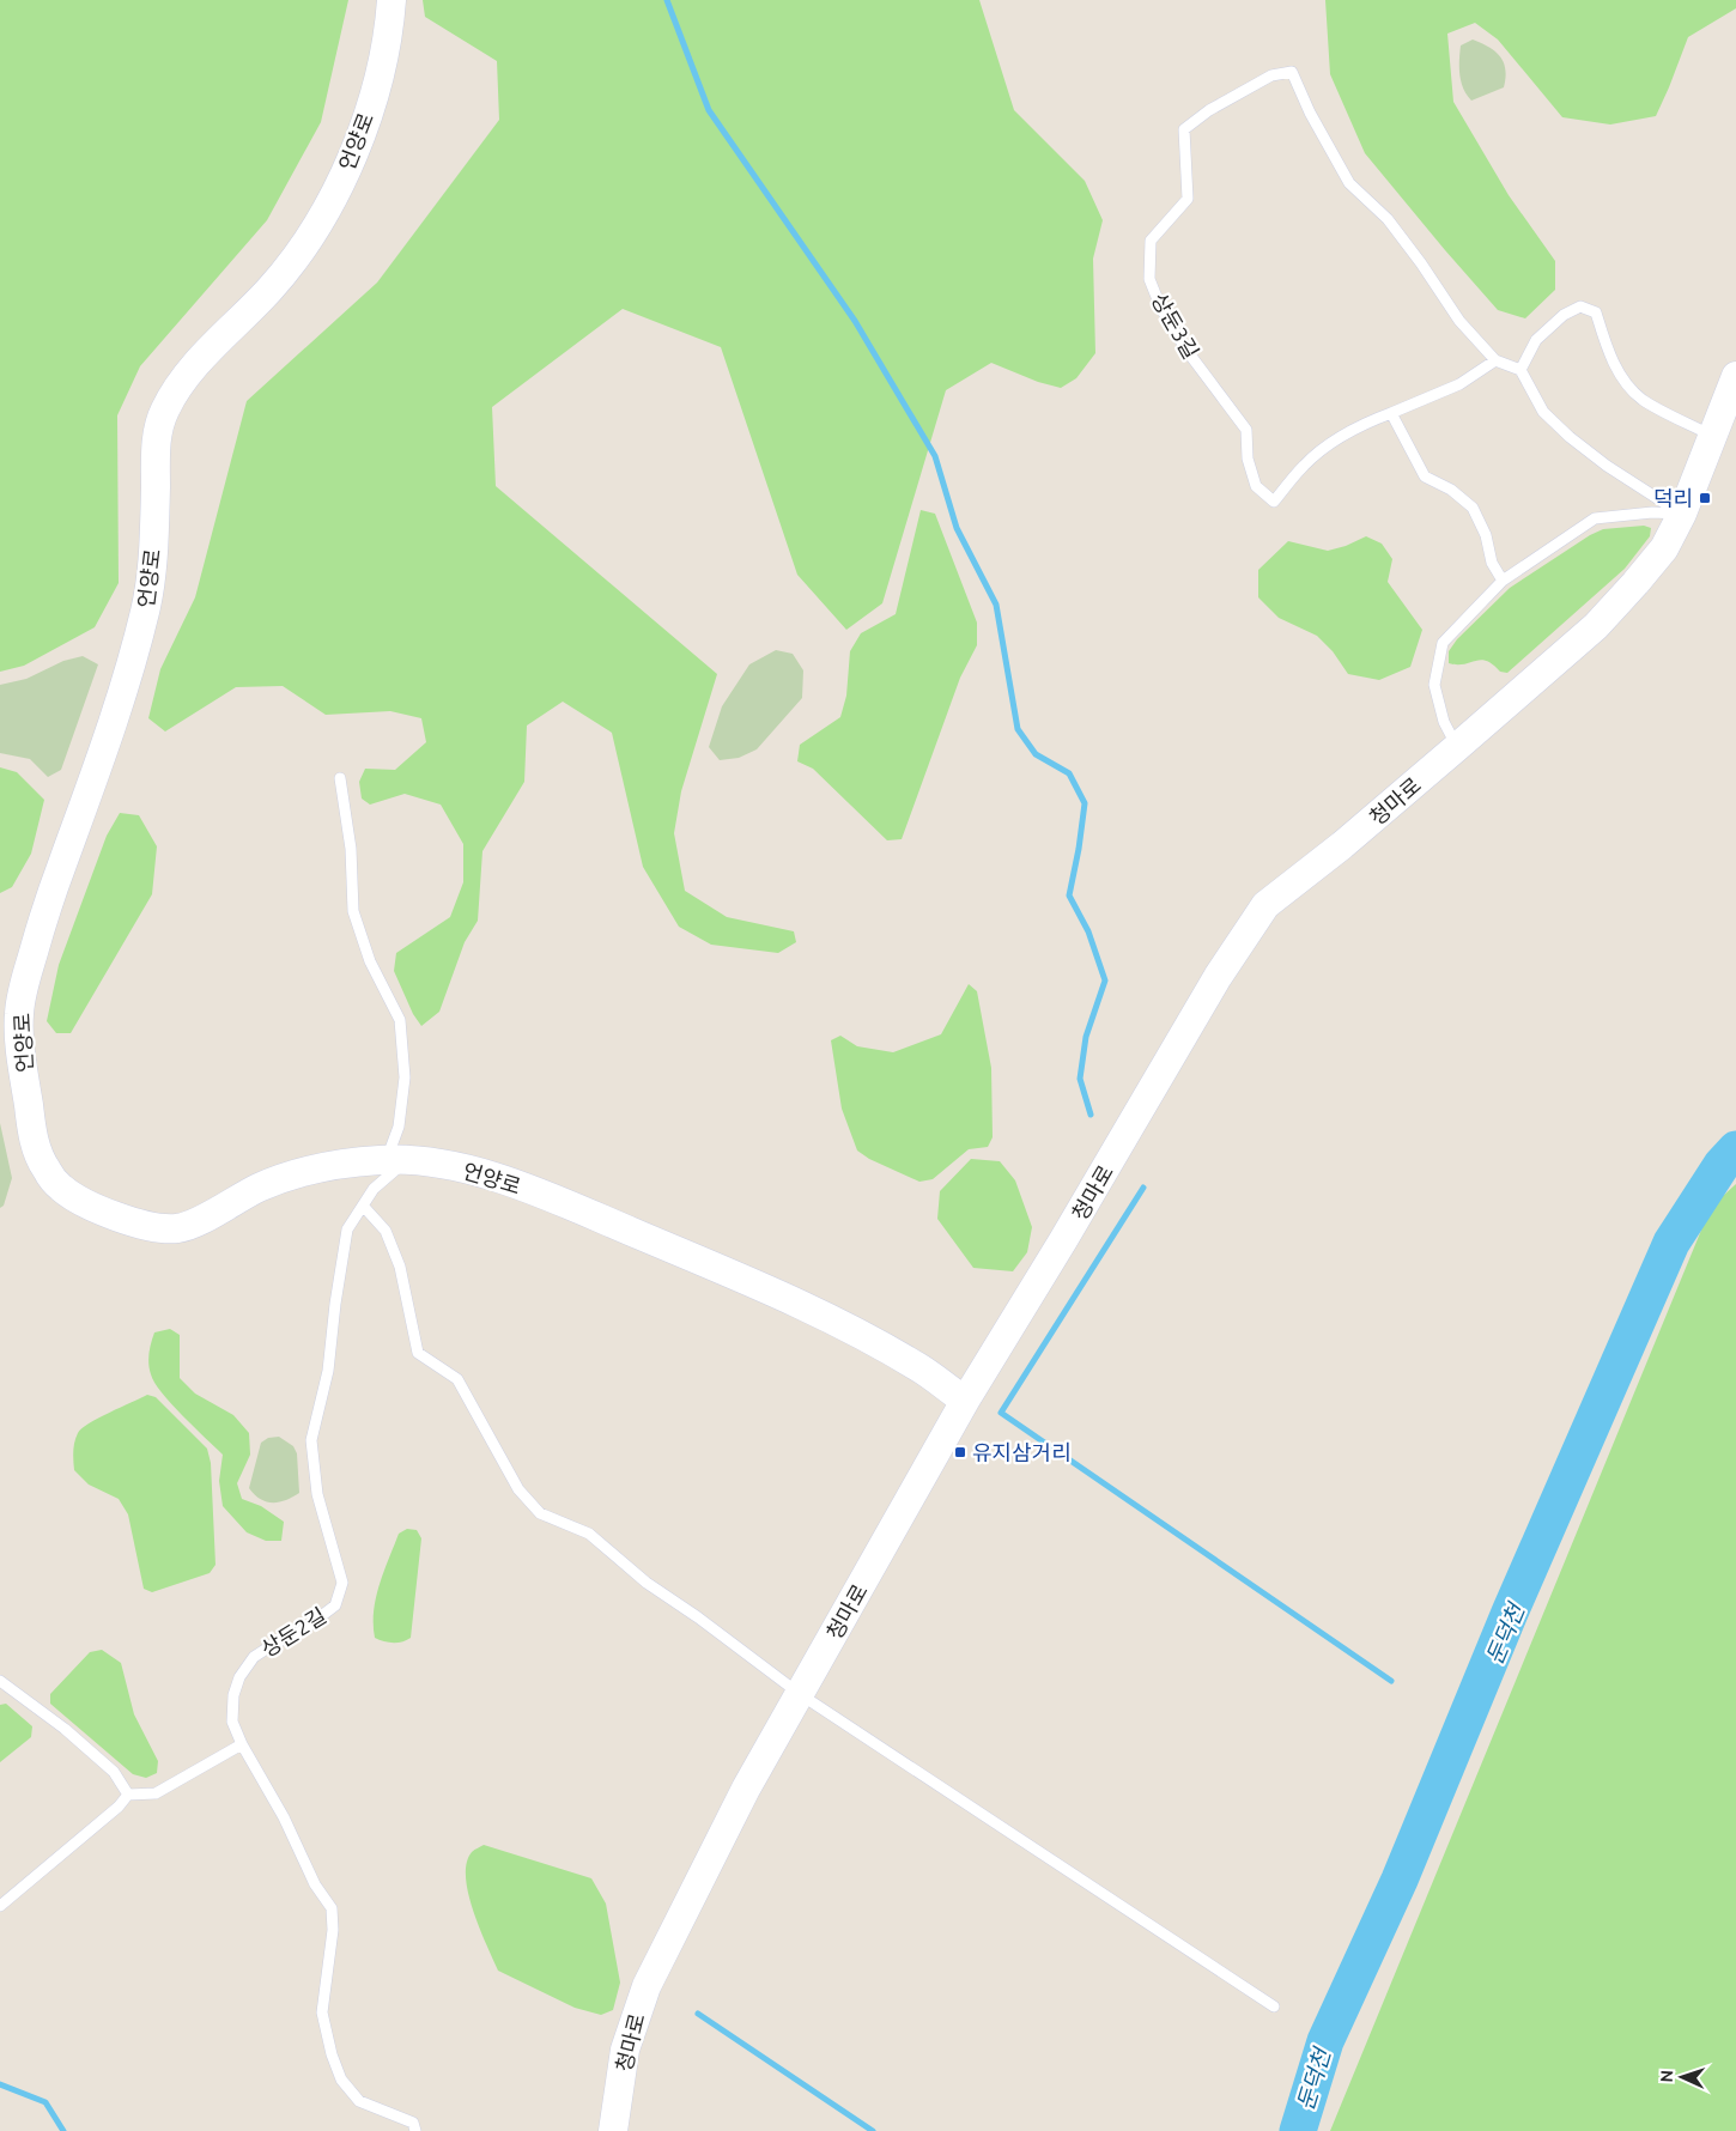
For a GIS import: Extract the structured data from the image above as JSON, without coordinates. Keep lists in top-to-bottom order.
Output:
{
  "streets": {
    "street": ["언양로", "청마로"],
    "lane": ["상둔3길", "상둔2길"]
  },
  "crossings": [
    ["언양로", "청마로"],
    ["언양로", "상둔2길"]
  ],
  "water": ["둔덕천"],
  "places": {
    "transit": ["덕리", "유지삼거리"]
  },
  "north": "left"
}
